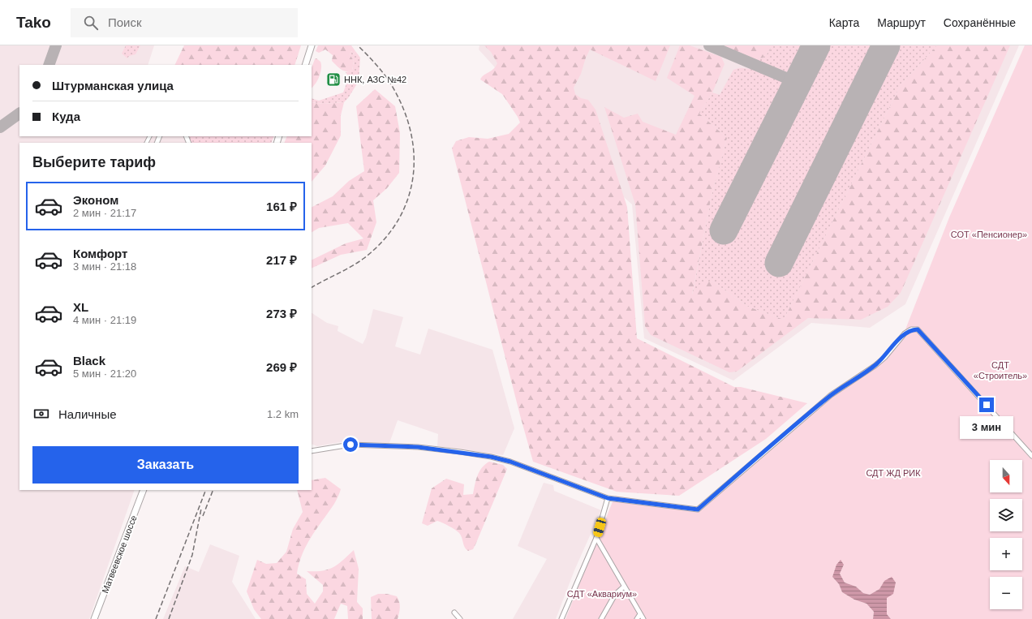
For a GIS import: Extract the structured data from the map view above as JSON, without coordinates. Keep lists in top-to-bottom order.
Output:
{
  "streets": {
    "main road": ["Матвеевское шоссе"]
  },
  "parks": [
    "СОТ «Пенсионер»",
    "СДТ «Строитель»",
    "СДТ ЖД РИК",
    "СДТ «Аквариум»"
  ],
  "places": {
    "fuel station": ["ННК, АЗС №42"]
  },
  "north": "bottom",
  "page": {
    "header": "Tako",
    "search": "Поиск",
    "nav": ["Карта", "Маршрут", "Сохранённые"],
    "banner": ["Штурманская улица", "Куда"],
    "heading": "Выберите тариф",
    "list": [
      {
        "name": "Эконом",
        "note": "2 мин · 21:17",
        "value": "161 ₽"
      },
      {
        "name": "Комфорт",
        "note": "3 мин · 21:18",
        "value": "217 ₽"
      },
      {
        "name": "XL",
        "note": "4 мин · 21:19",
        "value": "273 ₽"
      },
      {
        "name": "Black",
        "note": "5 мин · 21:20",
        "value": "269 ₽"
      }
    ],
    "pay": ["Наличные", "1.2 km"],
    "bubble": "3 мин",
    "buttons": "Заказать",
    "map_buttons": ["+", "−"]
  }
}
